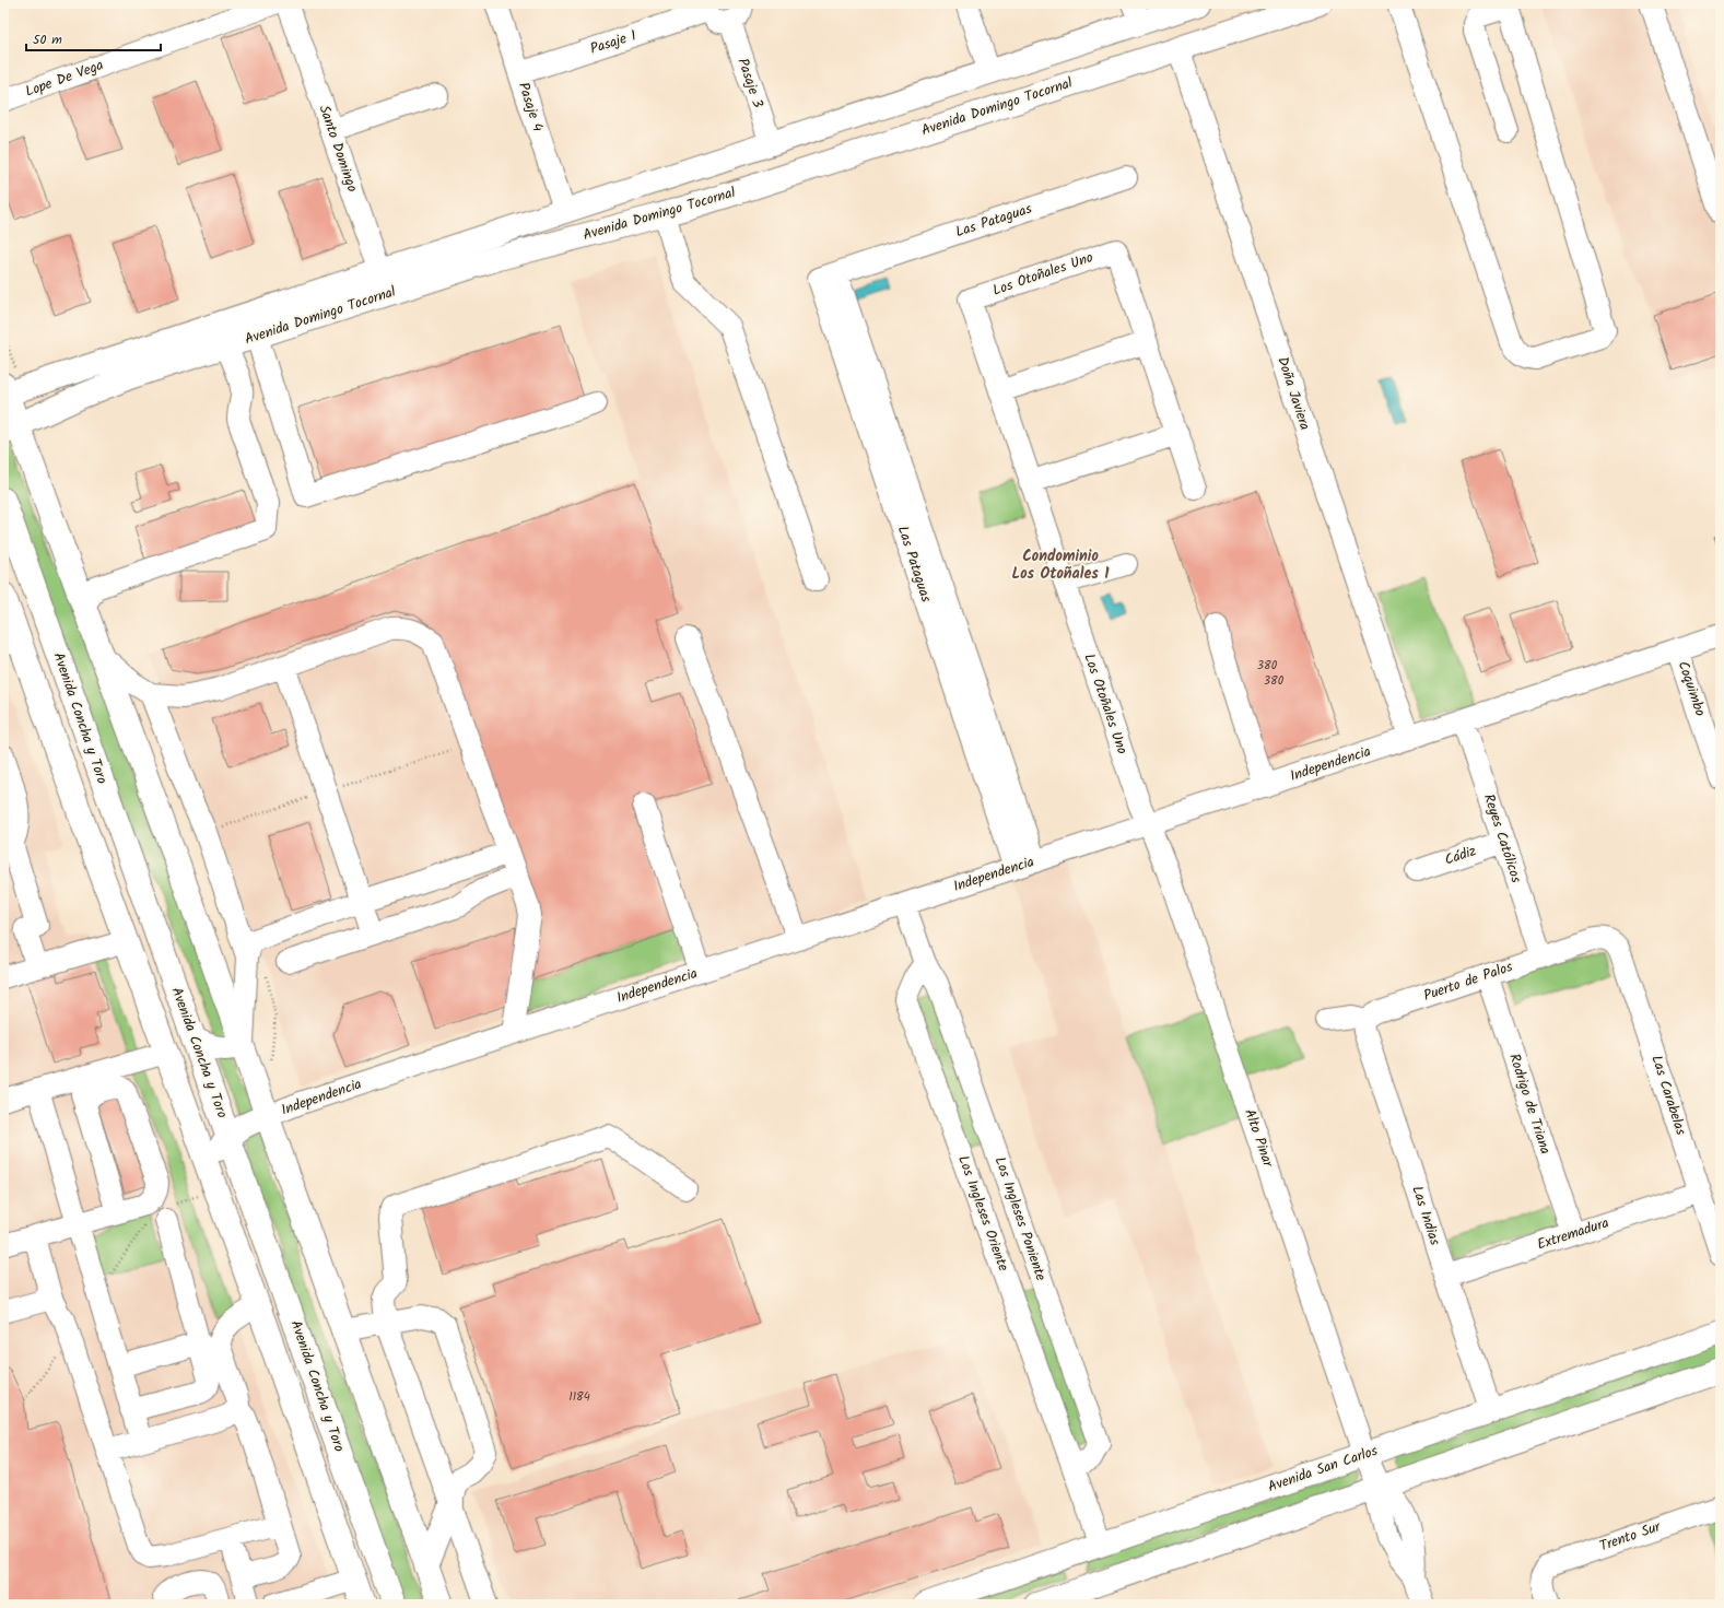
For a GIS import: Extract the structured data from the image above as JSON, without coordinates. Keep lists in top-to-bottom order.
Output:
{
  "streets": {
    "main road": ["Avenida Domingo Tocornal", "Avenida Concha y Toro", "Avenida San Carlos"],
    "street": [
      "Pasaje 1",
      "Lope De Vega",
      "Pasaje 3",
      "Pasaje 4",
      "Santo Domingo",
      "Las Pataguas",
      "Los Otoñales Uno",
      "Doña Javiera",
      "Coquimbo",
      "Independencia",
      "Reyes Católicos",
      "Cádiz",
      "Puerto de Palos",
      "Las Carabelas",
      "Rodrigo de Triana",
      "Alto Pinar",
      "Los Ingleses Oriente",
      "Las Indias",
      "Los Ingleses Poniente",
      "Extremadura",
      "Trento Sur"
    ]
  },
  "crossings": [
    ["Pasaje 1", "Pasaje 4"],
    ["Pasaje 3", "Avenida Domingo Tocornal"],
    ["Pasaje 4", "Avenida Domingo Tocornal"],
    ["Avenida Domingo Tocornal", "Santo Domingo"],
    ["Avenida Domingo Tocornal", "Doña Javiera"],
    ["Las Pataguas", "Independencia"],
    ["Los Otoñales Uno", "Independencia"],
    ["Los Otoñales Uno", "Alto Pinar"],
    ["Doña Javiera", "Independencia"],
    ["Coquimbo", "Independencia"],
    ["Independencia", "Reyes Católicos"],
    ["Independencia", "Alto Pinar"],
    ["Independencia", "Los Ingleses Poniente"],
    ["Reyes Católicos", "Cádiz"],
    ["Reyes Católicos", "Puerto de Palos"],
    ["Puerto de Palos", "Las Carabelas"],
    ["Puerto de Palos", "Rodrigo de Triana"],
    ["Puerto de Palos", "Las Indias"],
    ["Las Carabelas", "Extremadura"],
    ["Rodrigo de Triana", "Extremadura"],
    ["Alto Pinar", "Avenida San Carlos"],
    ["Los Ingleses Oriente", "Los Ingleses Poniente"],
    ["Los Ingleses Oriente", "Avenida San Carlos"],
    ["Las Indias", "Extremadura"],
    ["Las Indias", "Avenida San Carlos"]
  ],
  "districts": ["Condominio Los Otoñales 1"],
  "house_numbers": ["380", "380", "1184"],
  "scale_bar": "50 m"
}
